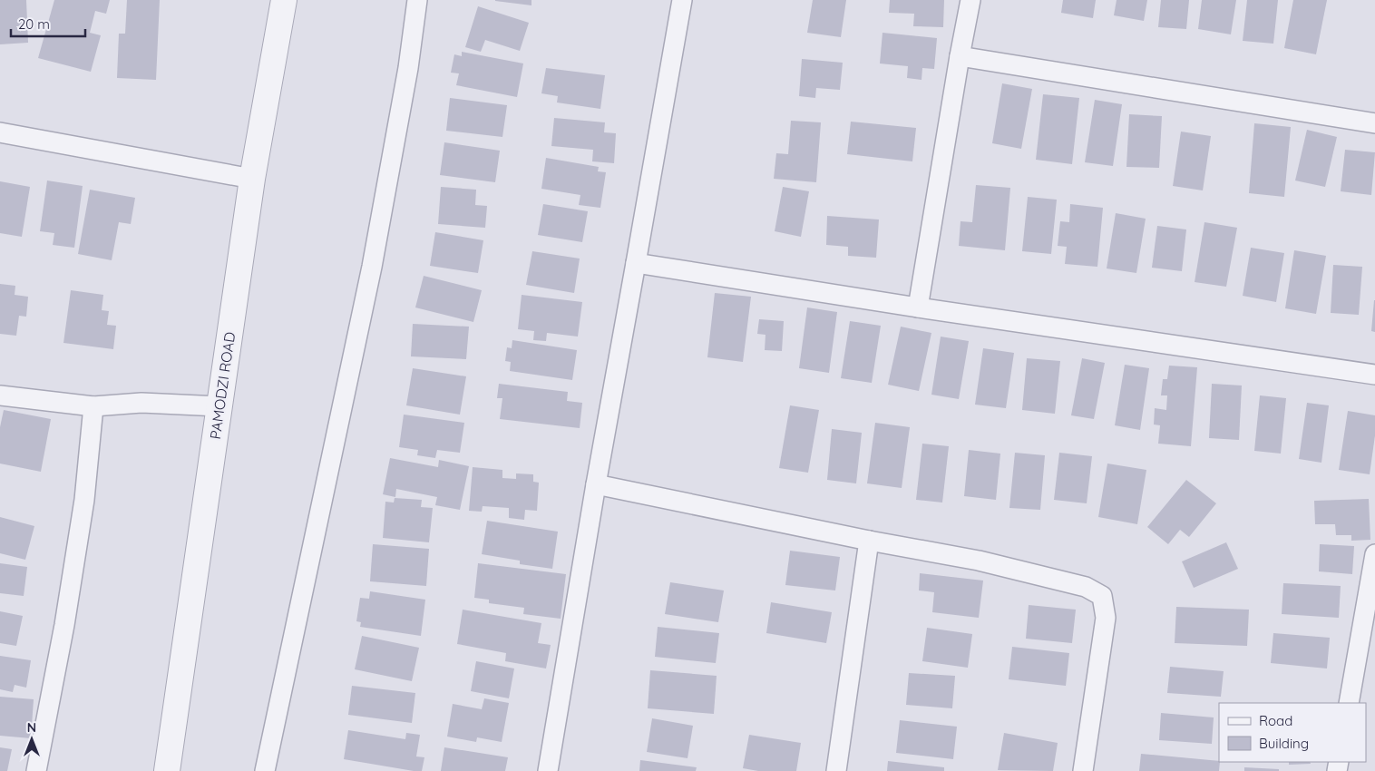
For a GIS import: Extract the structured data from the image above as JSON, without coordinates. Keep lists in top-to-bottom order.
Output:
{
  "streets": {
    "street": ["PAMODZI ROAD"]
  },
  "legend": ["Road", "Building"],
  "scale_bar": "20 m",
  "north": "top"
}
